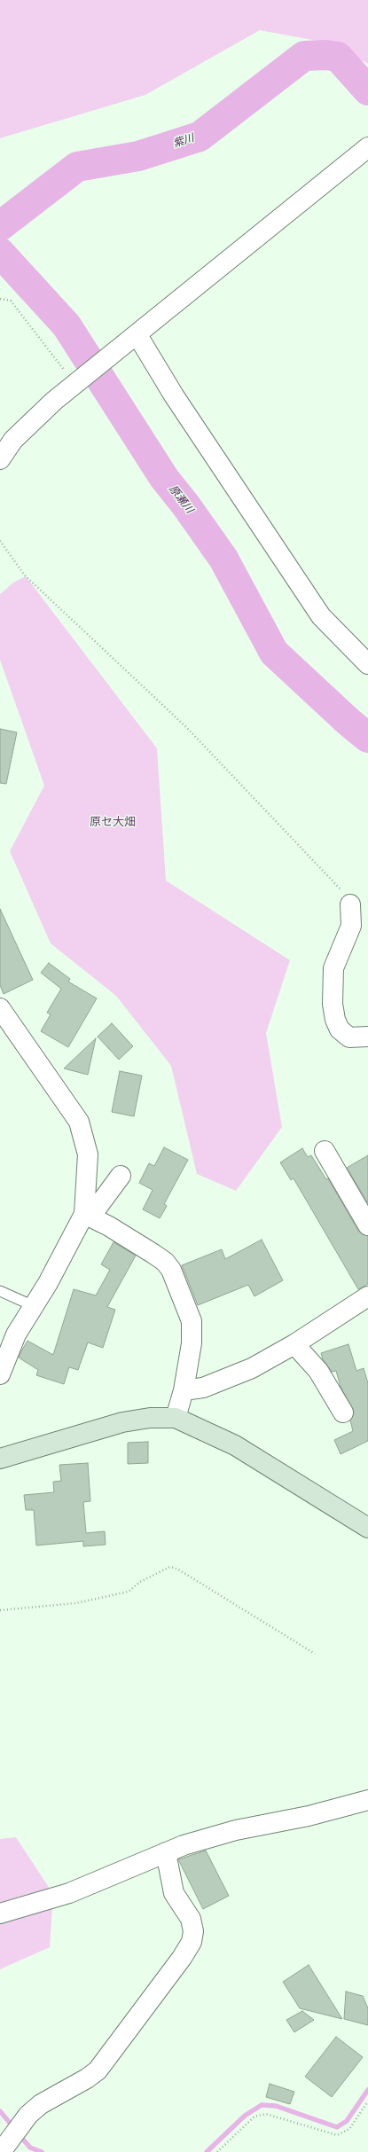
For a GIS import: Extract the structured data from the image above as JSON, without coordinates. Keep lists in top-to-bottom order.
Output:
{
  "districts": ["原セ大畑"],
  "water": ["紫川", "原瀬川"]
}
